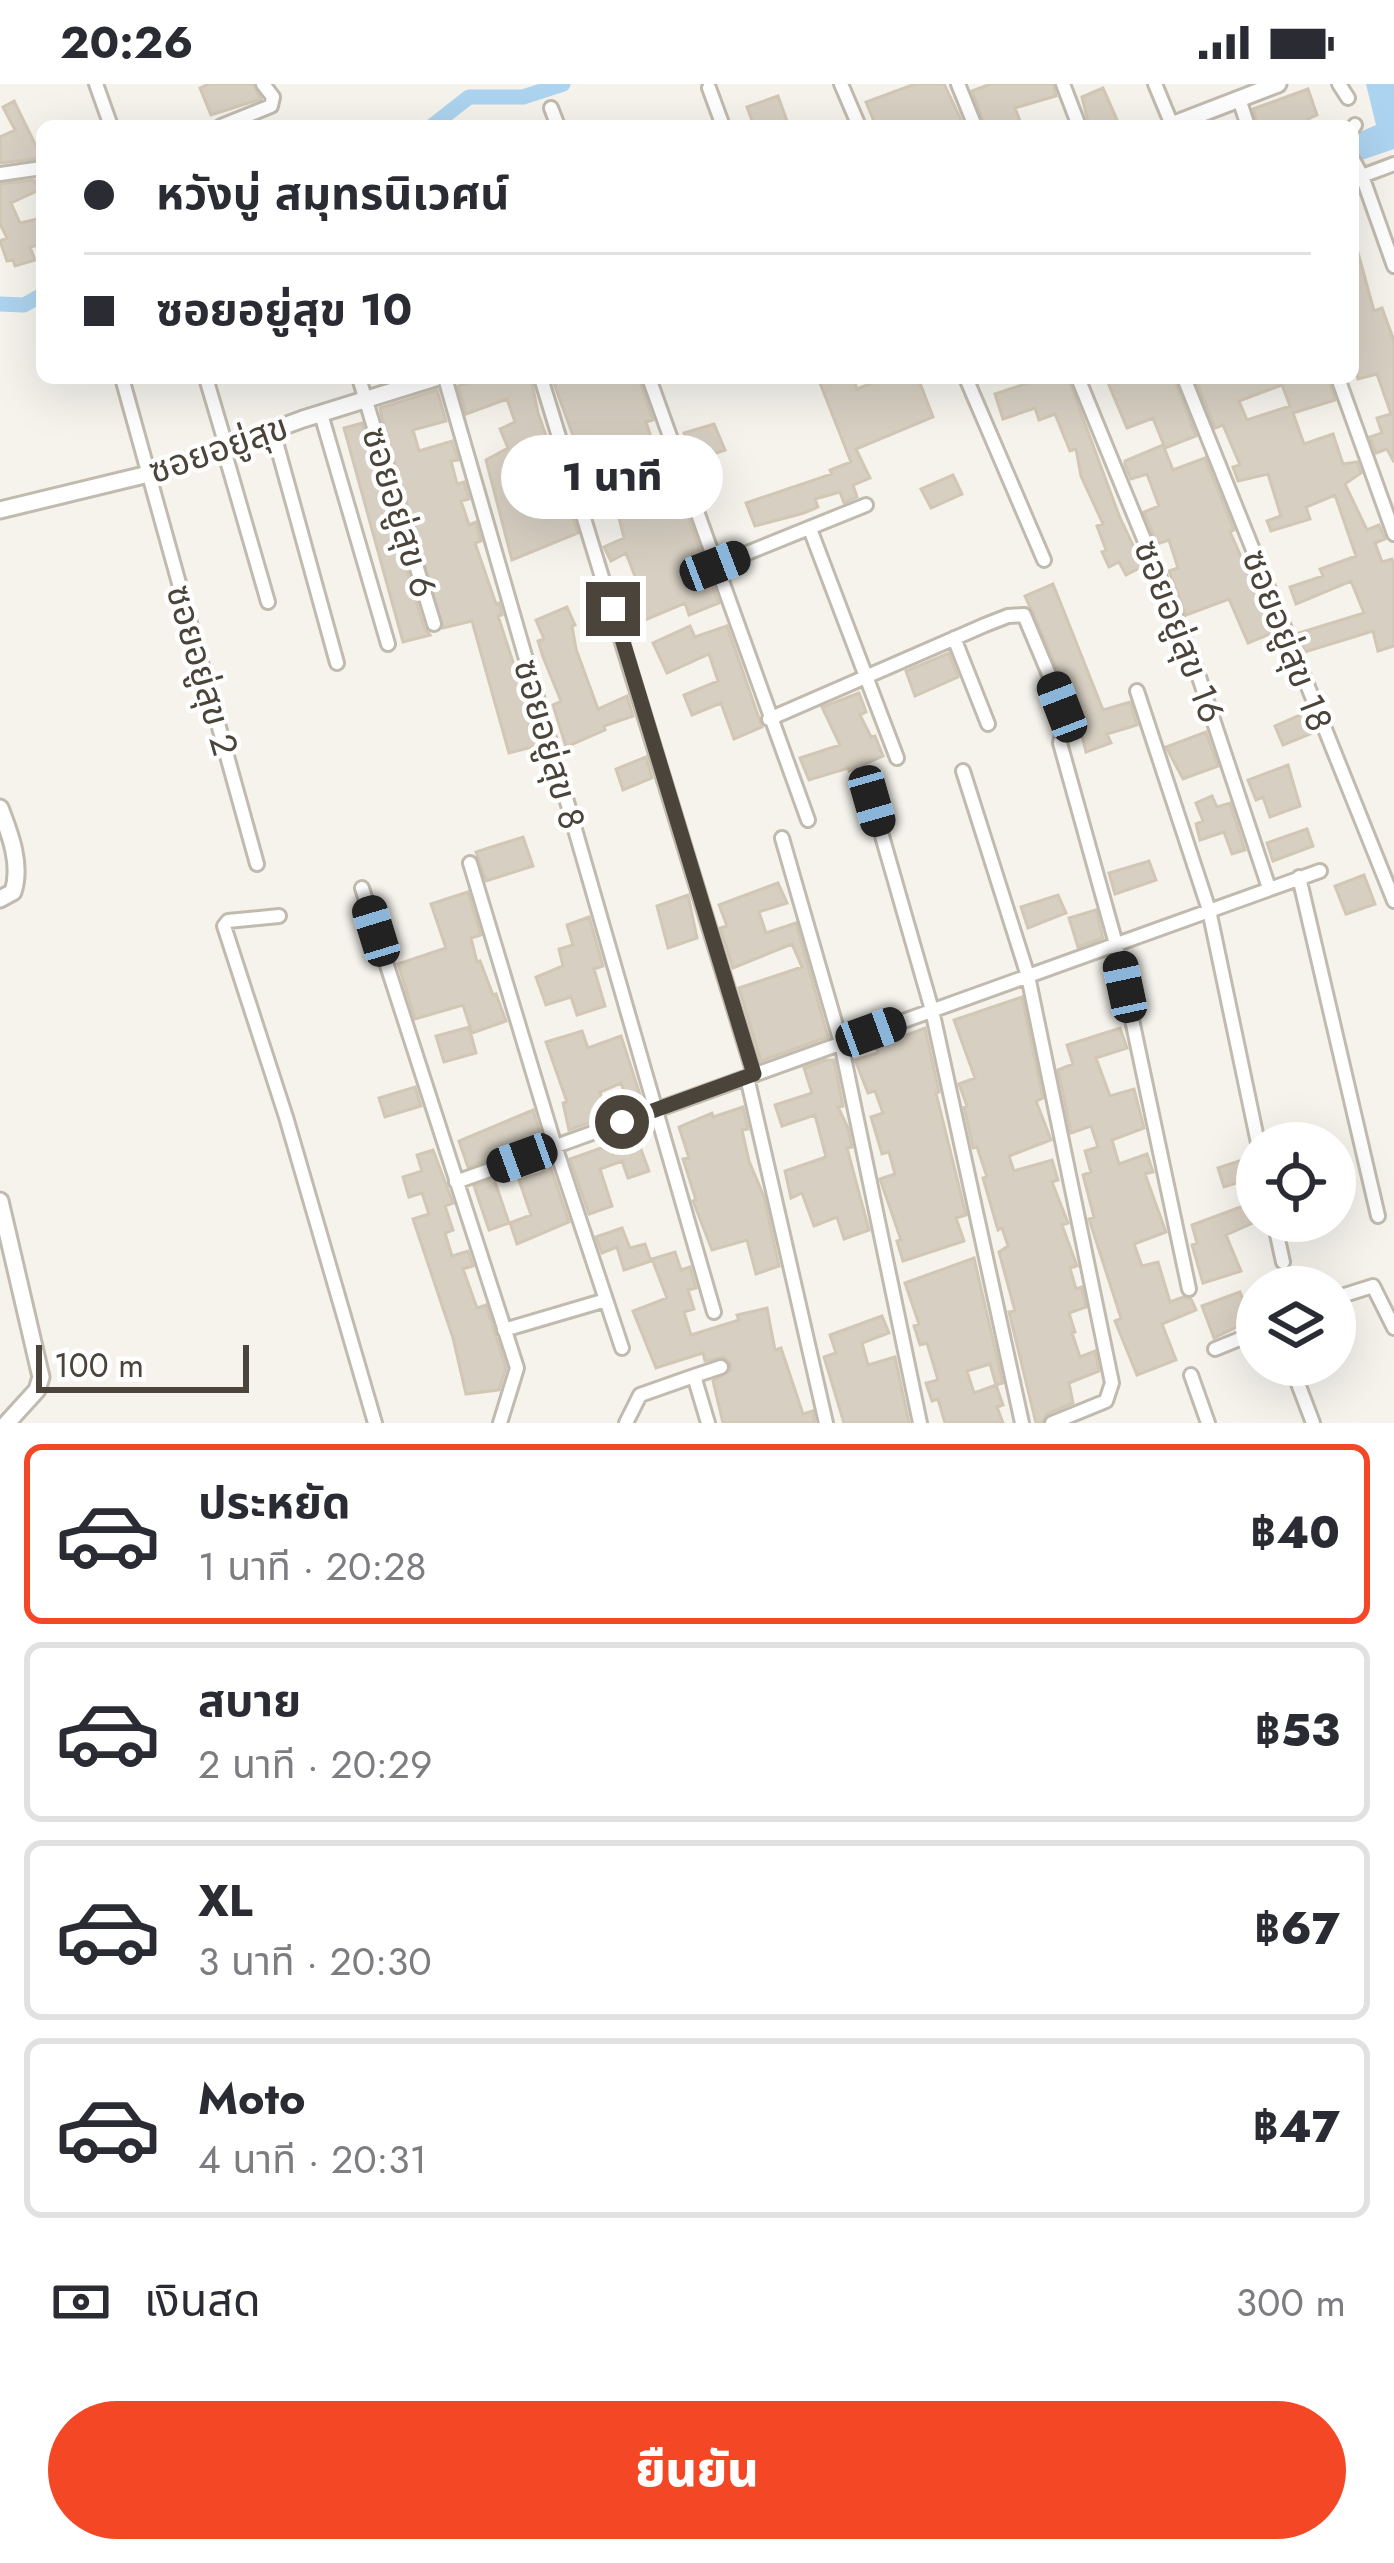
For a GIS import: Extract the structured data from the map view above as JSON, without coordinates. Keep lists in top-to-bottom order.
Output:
{
  "streets": {
    "street": [
      "ซอยอยู่สุข",
      "ซอยอยู่สุข 6",
      "ซอยอยู่สุข 16",
      "ซอยอยู่สุข 18",
      "ซอยอยู่สุข 2",
      "ซอยอยู่สุข 8"
    ]
  },
  "crossings": [
    ["ซอยอยู่สุข", "ซอยอยู่สุข 6"],
    ["ซอยอยู่สุข", "ซอยอยู่สุข 2"]
  ],
  "scale_bar": "100 m",
  "page": {
    "status": "20:26",
    "banner": ["หวังบู่ สมุทรนิเวศน์", "ซอยอยู่สุข 10"],
    "bubble": "1 นาที",
    "scale": "100 m",
    "list": [
      {
        "name": "ประหยัด",
        "note": "1 นาที · 20:28",
        "value": "฿40"
      },
      {
        "name": "สบาย",
        "note": "2 นาที · 20:29",
        "value": "฿53"
      },
      {
        "name": "XL",
        "note": "3 นาที · 20:30",
        "value": "฿67"
      },
      {
        "name": "Moto",
        "note": "4 นาที · 20:31",
        "value": "฿47"
      }
    ],
    "pay": ["เงินสด", "300 m"],
    "buttons": "ยืนยัน"
  }
}
